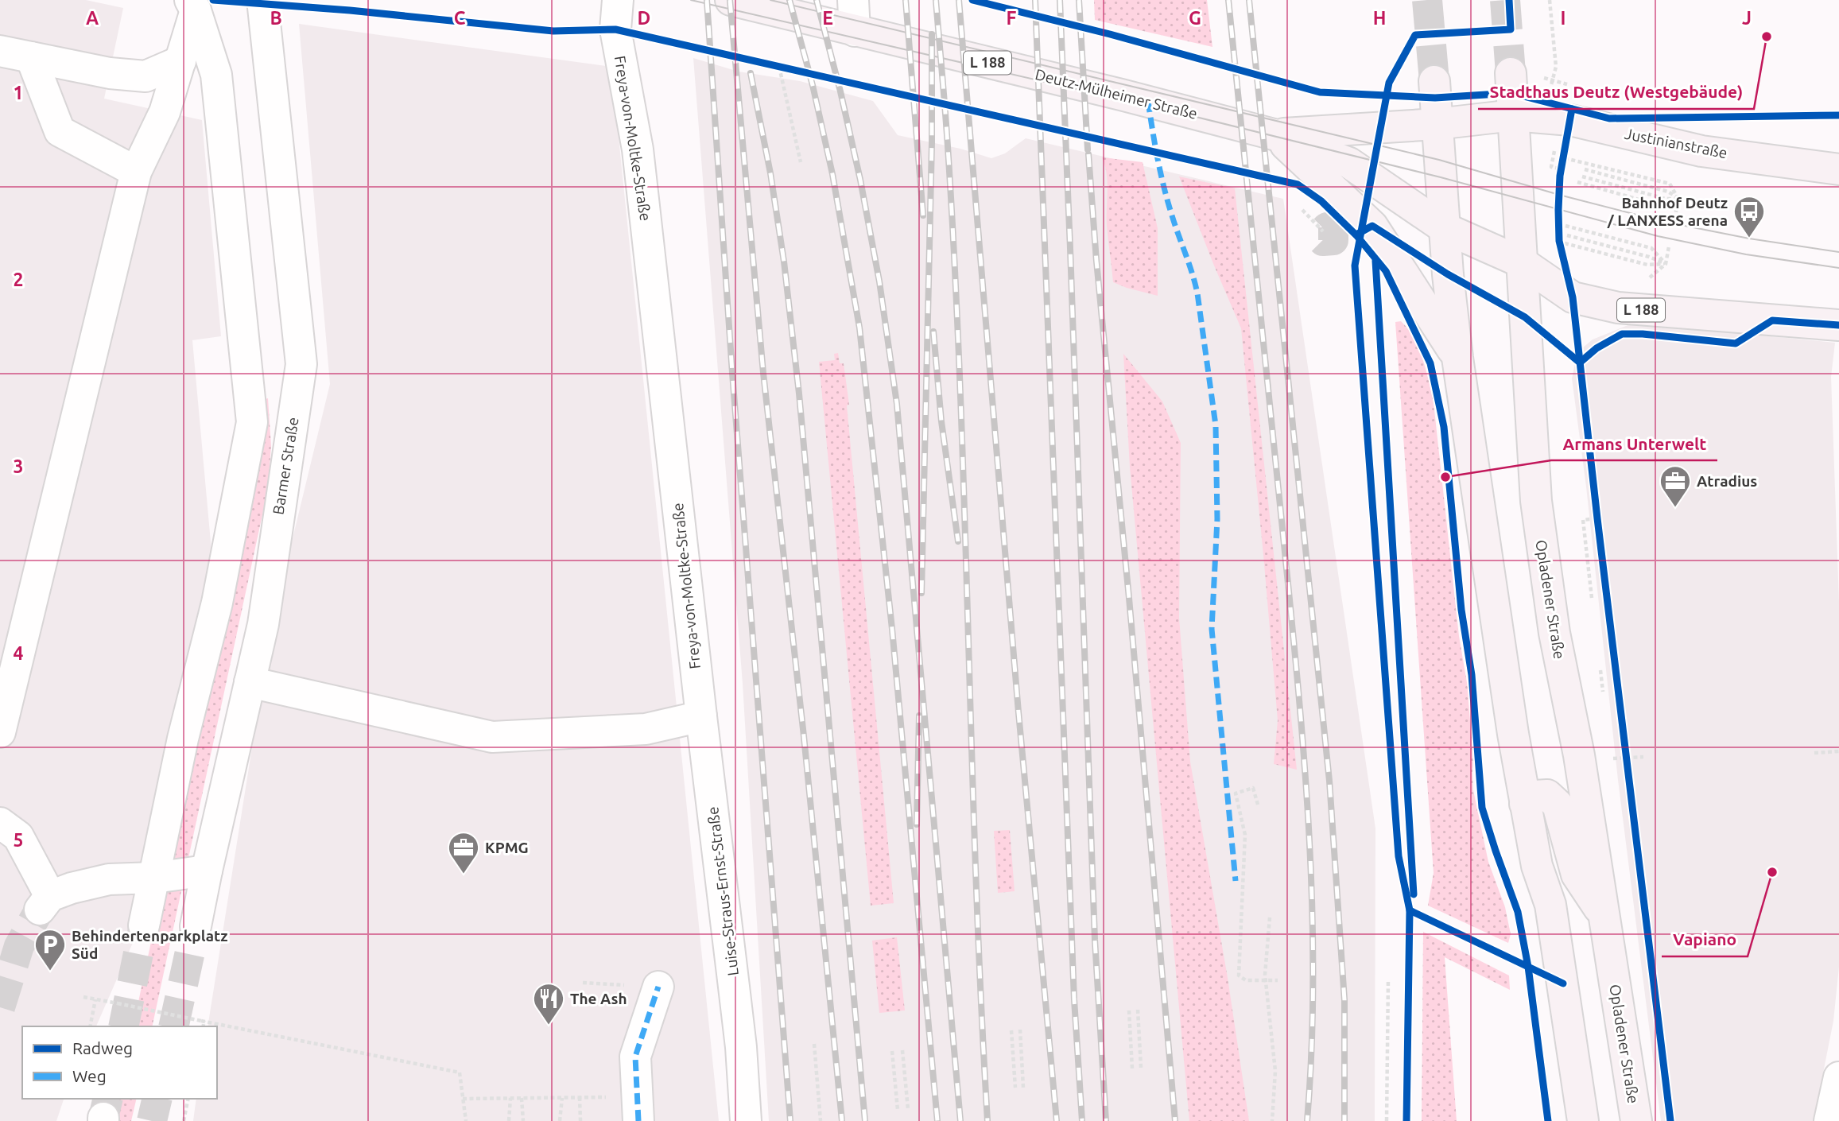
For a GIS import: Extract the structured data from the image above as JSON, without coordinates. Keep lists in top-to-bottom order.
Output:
{
  "streets": {
    "main road": [
      "L 188",
      "Deutz-Mülheimer Straße",
      "Justinianstraße",
      "Opladener Straße"
    ],
    "street": ["Freya-von-Moltke-Straße", "Barmer Straße", "Luise-Straus-Ernst-Straße"]
  },
  "crossings": [
    ["L 188", "Deutz-Mülheimer Straße"],
    ["L 188", "Opladener Straße"],
    ["Deutz-Mülheimer Straße", "Justinianstraße"],
    ["Deutz-Mülheimer Straße", "Opladener Straße"],
    ["Freya-von-Moltke-Straße", "Luise-Straus-Ernst-Straße"],
    ["Justinianstraße", "Opladener Straße"]
  ],
  "places": {
    "other": ["Stadthaus Deutz (Westgebäude)", "Armans Unterwelt", "Vapiano"],
    "bus stop": ["Bahnhof Deutz / LANXESS arena"],
    "office": ["Atradius", "KPMG"],
    "parking": ["Behindertenparkplatz Süd"],
    "restaurant": ["The Ash"]
  },
  "legend": ["Radweg", "Weg"],
  "grid": {
    "columns": [
      "A",
      "B",
      "C",
      "D",
      "E",
      "F",
      "G",
      "H",
      "I",
      "J"
    ],
    "rows": [
      "1",
      "2",
      "3",
      "4",
      "5"
    ]
  }
}
